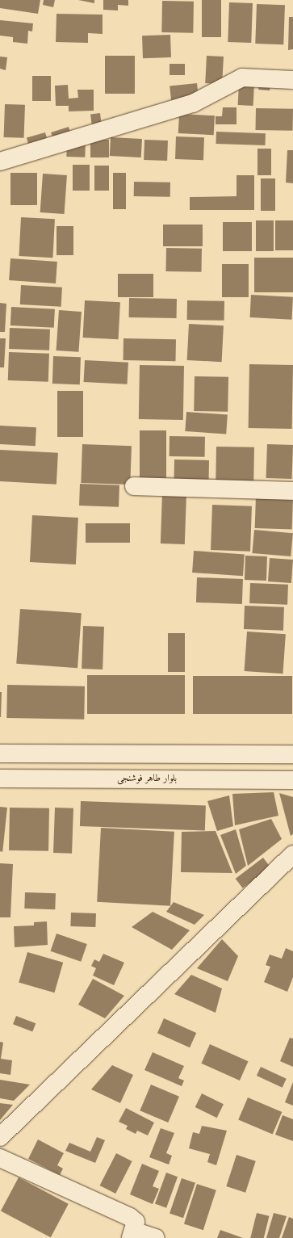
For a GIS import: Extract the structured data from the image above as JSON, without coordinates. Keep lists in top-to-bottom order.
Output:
{
  "streets": {
    "street": ["بلوار طاهر فوشنجی"]
  }
}
